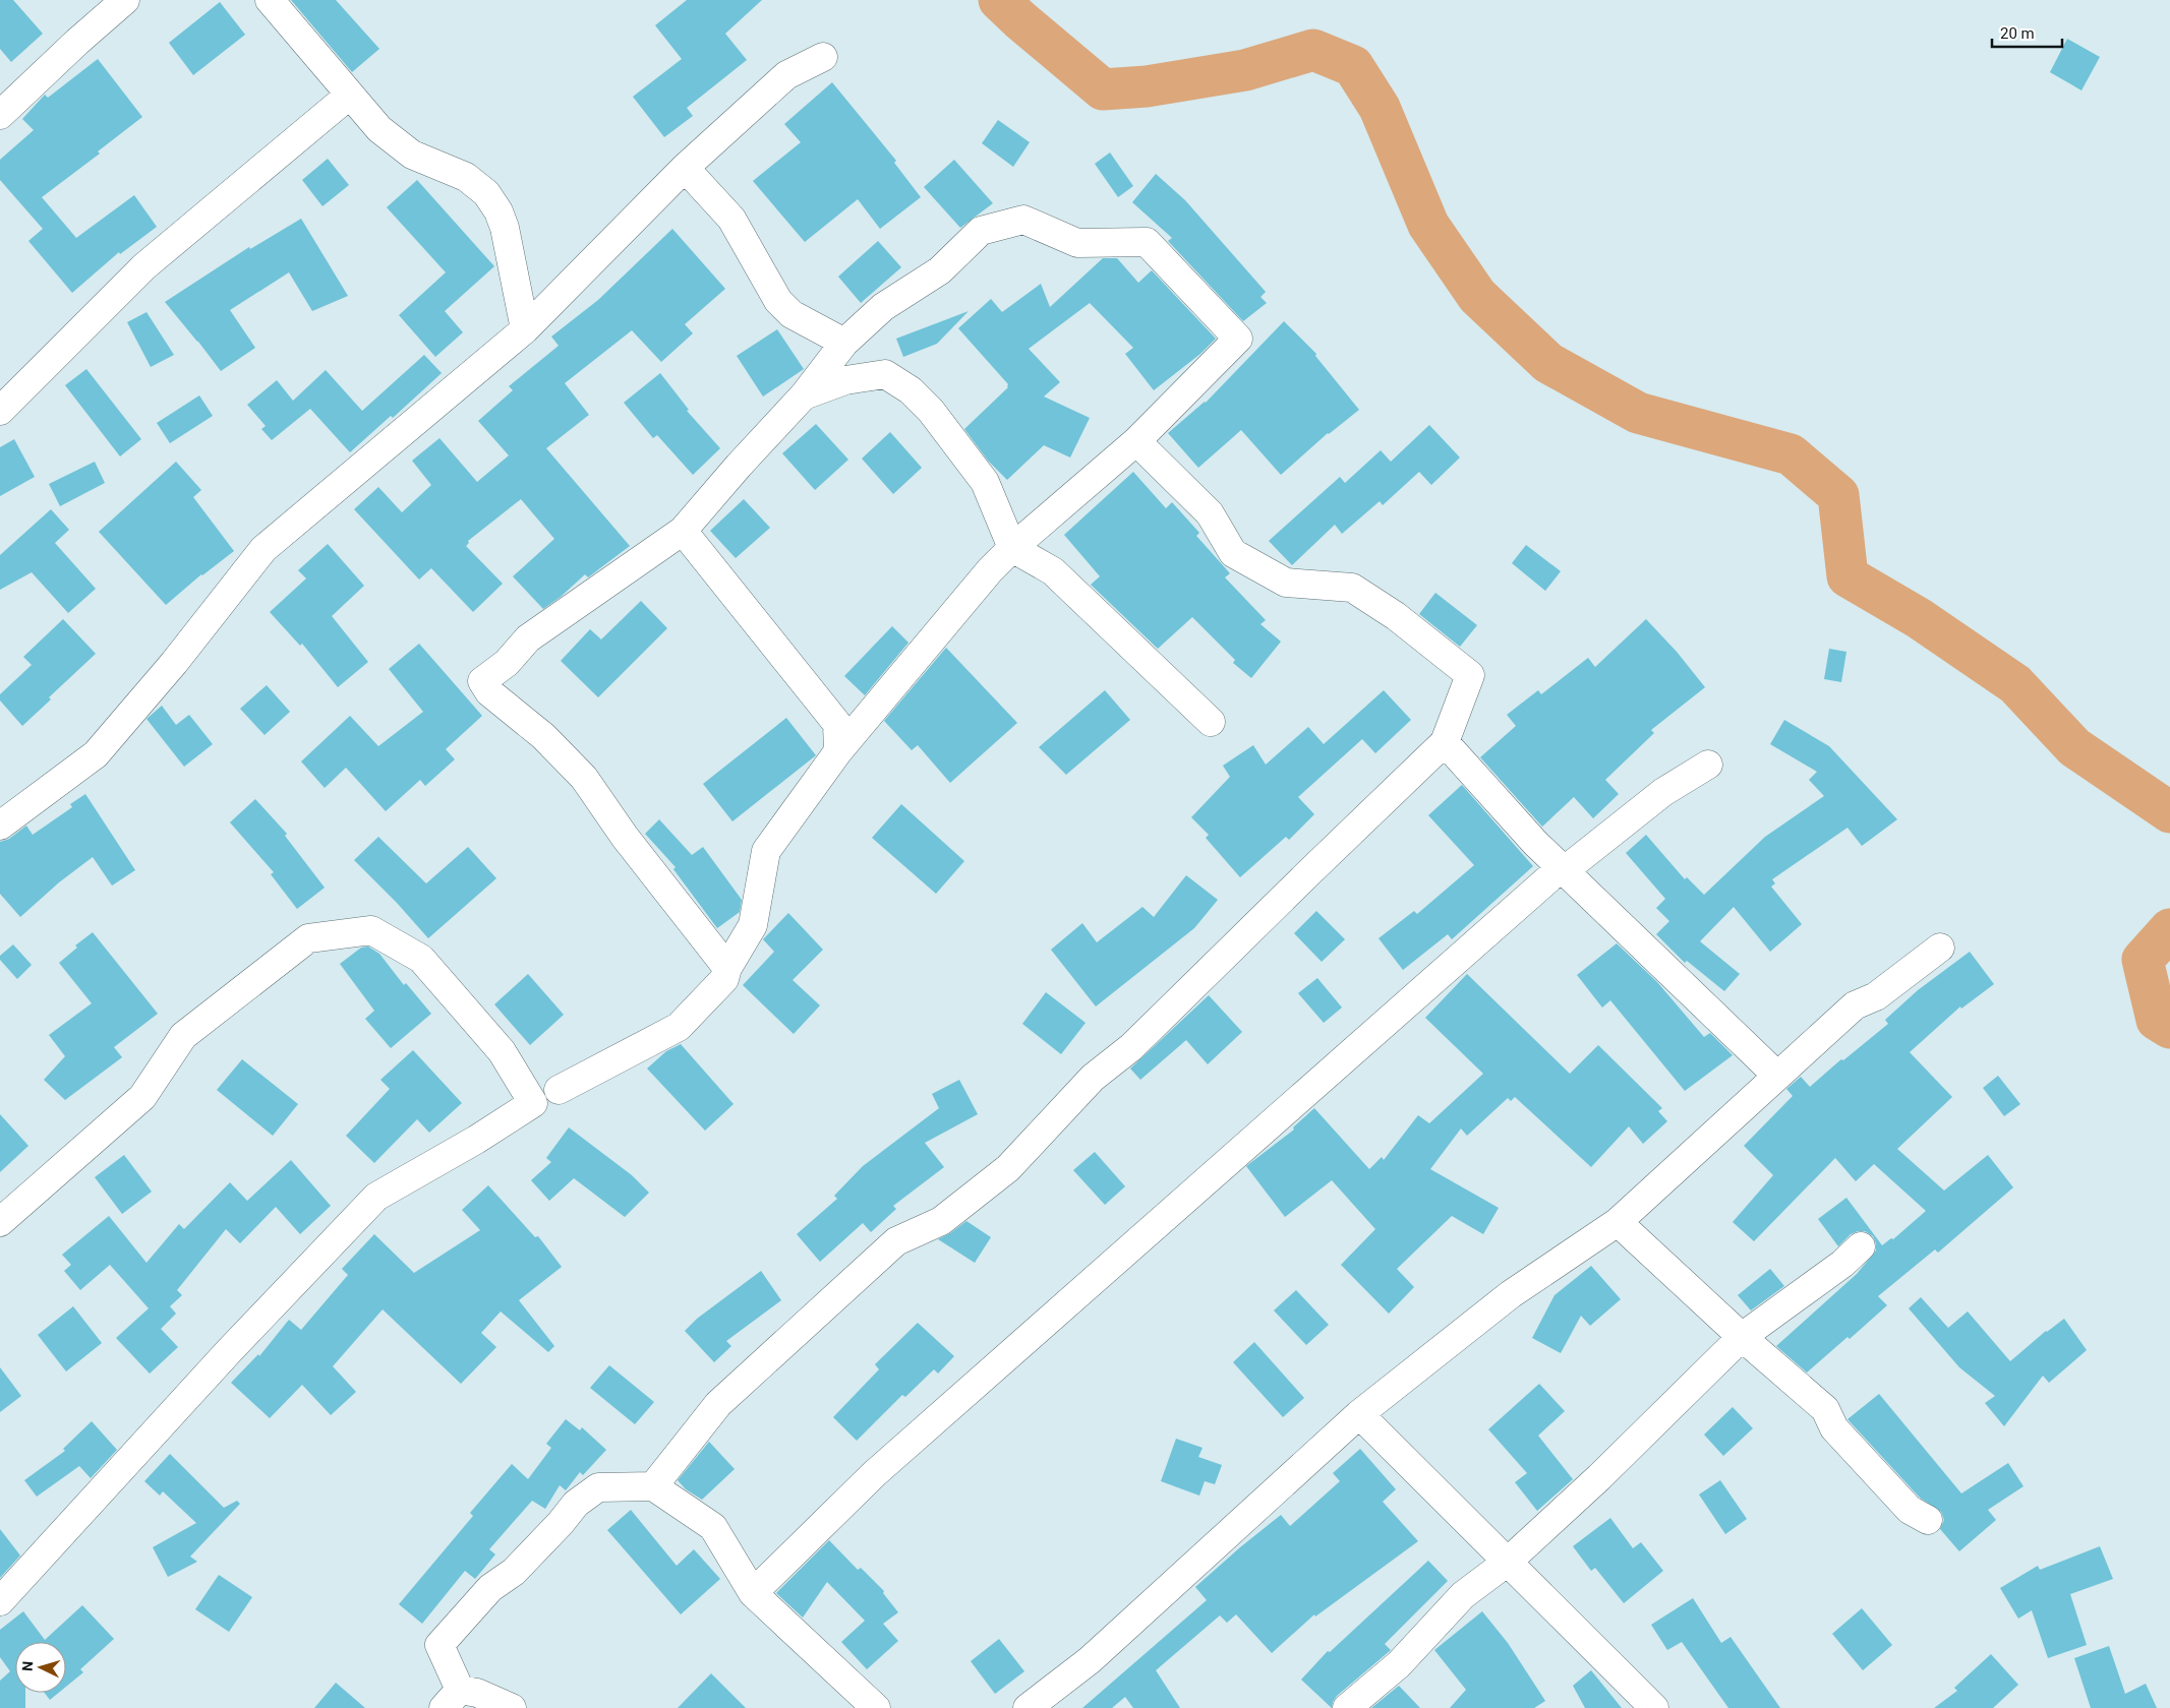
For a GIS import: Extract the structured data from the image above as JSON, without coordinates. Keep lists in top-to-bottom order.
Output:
{
  "scale_bar": "20 m",
  "north": "left"
}
